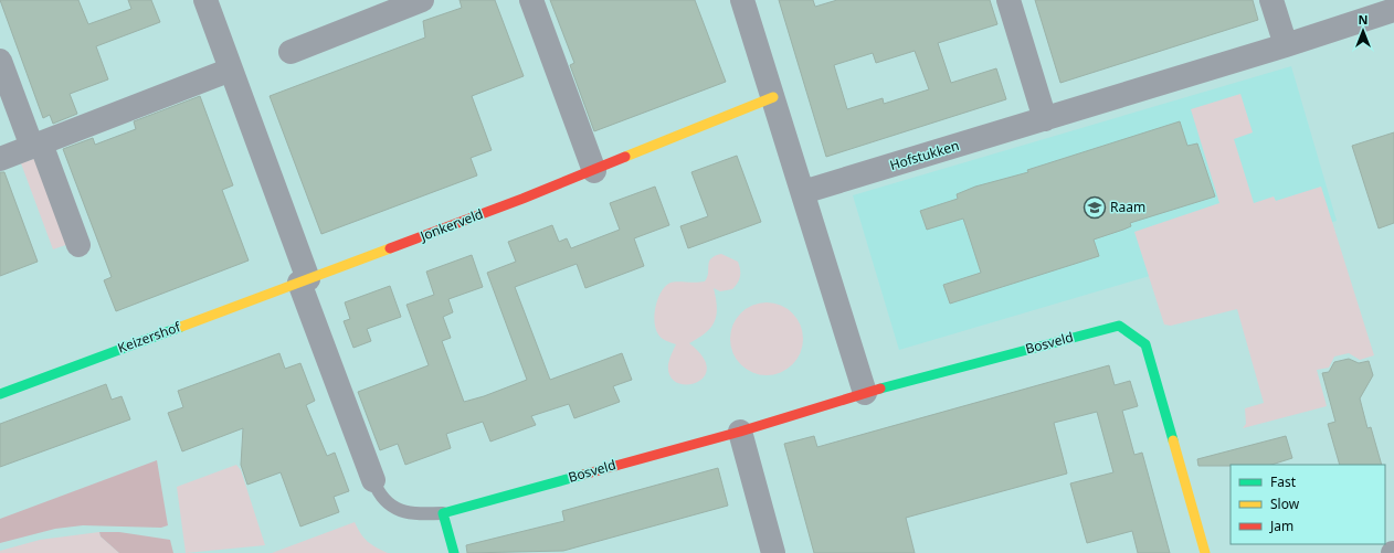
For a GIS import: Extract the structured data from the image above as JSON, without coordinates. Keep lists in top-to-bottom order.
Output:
{
  "streets": {
    "street": [
      "Hofstukken",
      "Jonkerveld",
      "Keizershof",
      "Bosveld"
    ]
  },
  "crossings": [
    ["Jonkerveld", "Keizershof"]
  ],
  "places": {
    "school or university": ["Raam"]
  },
  "legend": ["Fast", "Slow", "Jam"],
  "north": "top"
}
